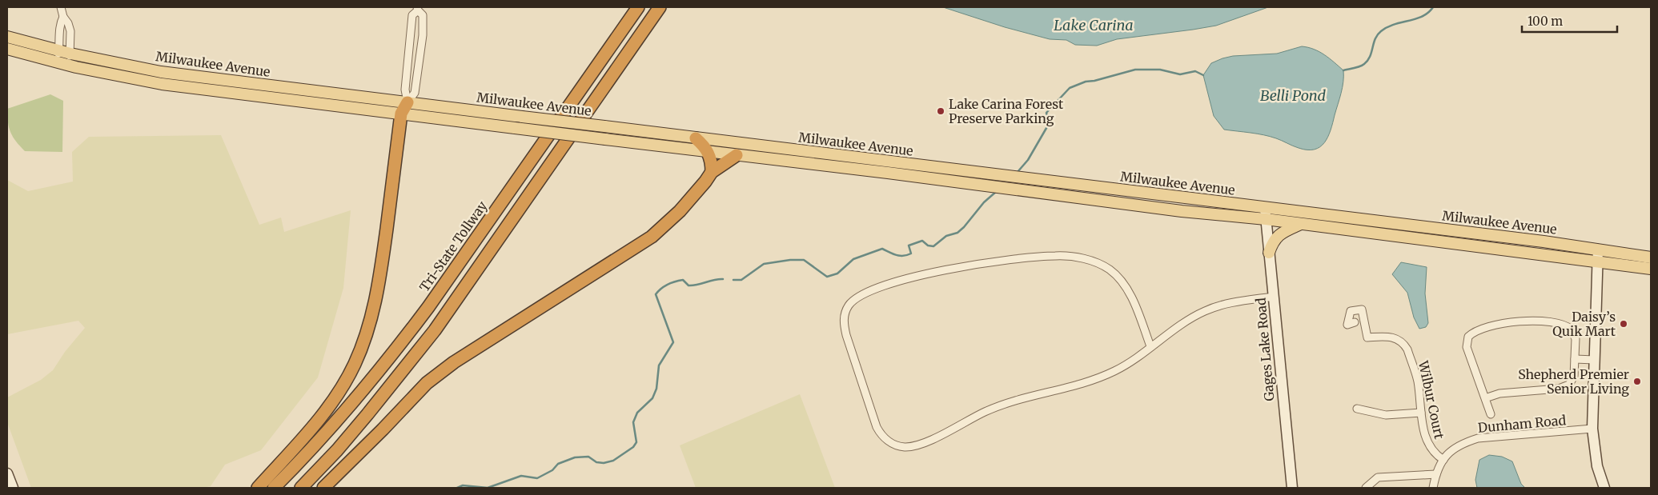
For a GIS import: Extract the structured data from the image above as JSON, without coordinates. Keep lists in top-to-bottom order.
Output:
{
  "streets": {
    "highway": ["Tri-State Tollway"],
    "main road": ["Milwaukee Avenue"],
    "street": ["Gages Lake Road", "Wilbur Court", "Dunham Road"]
  },
  "crossings": [
    ["Milwaukee Avenue", "Gages Lake Road"],
    ["Wilbur Court", "Dunham Road"]
  ],
  "water": ["Lake Carina", "Belli Pond"],
  "places": ["Lake Carina Forest Preserve Parking", "Daisy’s Quik Mart", "Shepherd Premier Senior Living"],
  "scale_bar": "100 m"
}
